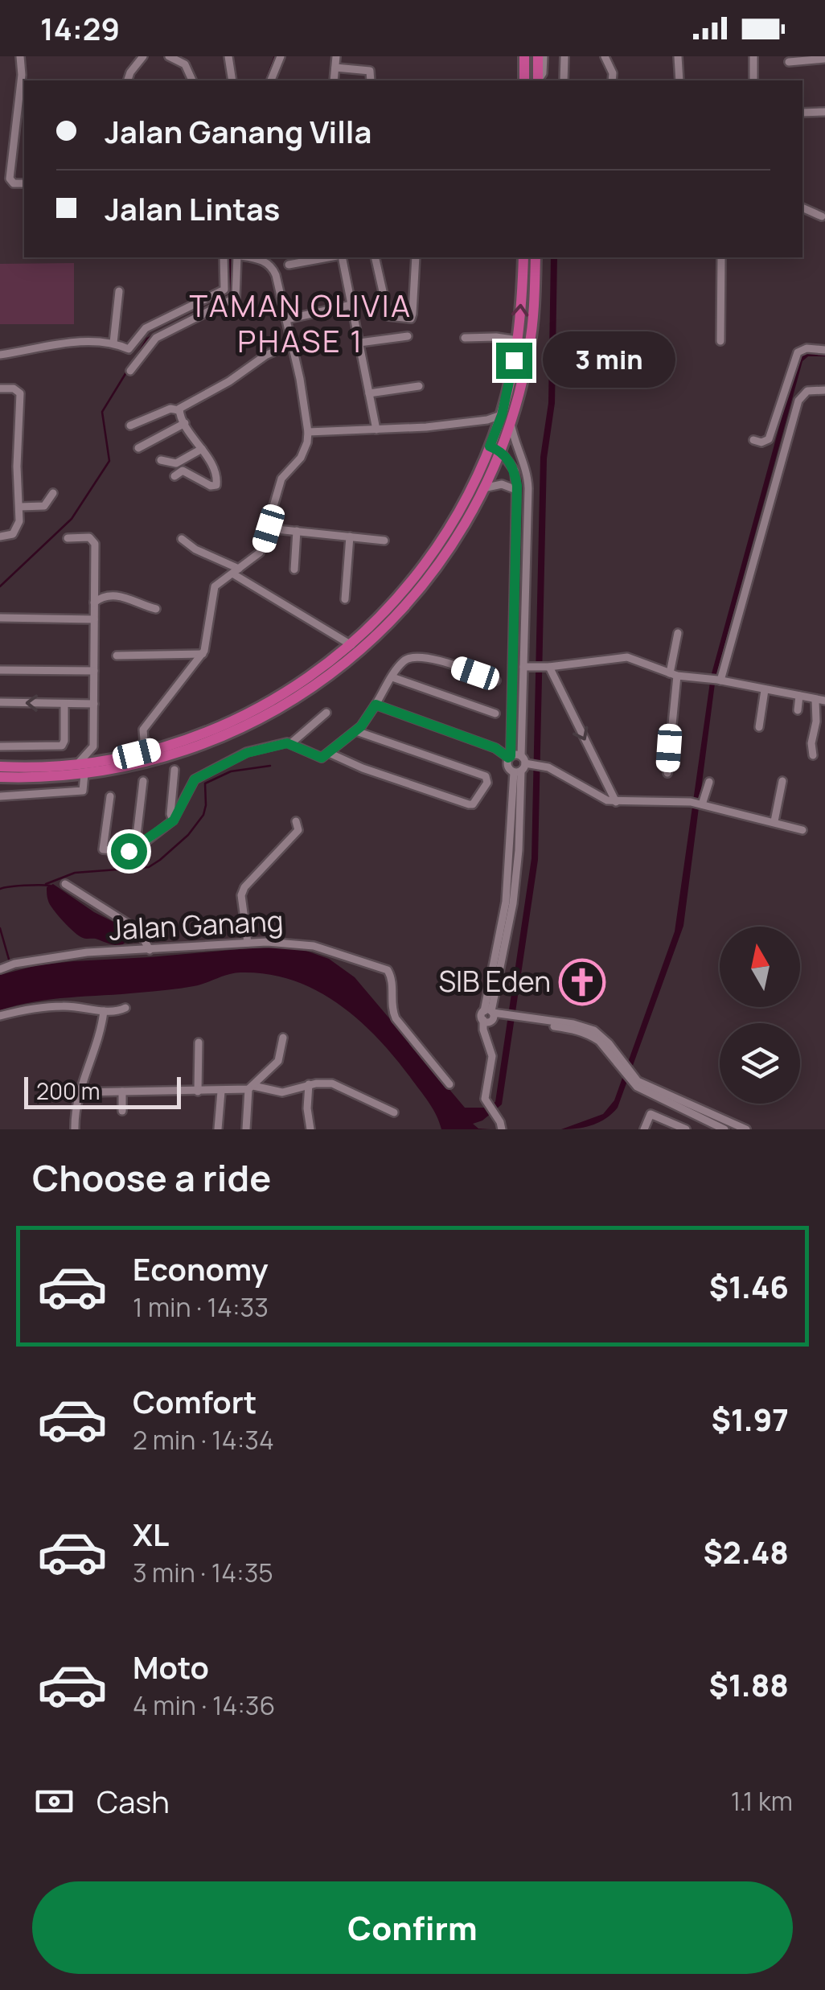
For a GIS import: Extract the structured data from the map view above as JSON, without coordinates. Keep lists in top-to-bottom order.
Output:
{
  "streets": {
    "street": ["Jalan Ganang"]
  },
  "districts": ["TAMAN OLIVIA PHASE 1"],
  "places": {
    "church": ["SIB Eden"]
  },
  "scale_bar": "200 m",
  "north": "top",
  "page": {
    "status": "14:29",
    "banner": ["Jalan Ganang Villa", "Jalan Lintas"],
    "bubble": "3 min",
    "scale": "200 m",
    "heading": "Choose a ride",
    "list": [
      {
        "name": "Economy",
        "note": "1 min · 14:33",
        "value": "$1.46"
      },
      {
        "name": "Comfort",
        "note": "2 min · 14:34",
        "value": "$1.97"
      },
      {
        "name": "XL",
        "note": "3 min · 14:35",
        "value": "$2.48"
      },
      {
        "name": "Moto",
        "note": "4 min · 14:36",
        "value": "$1.88"
      }
    ],
    "pay": ["Cash", "1.1 km"],
    "buttons": "Confirm"
  }
}
